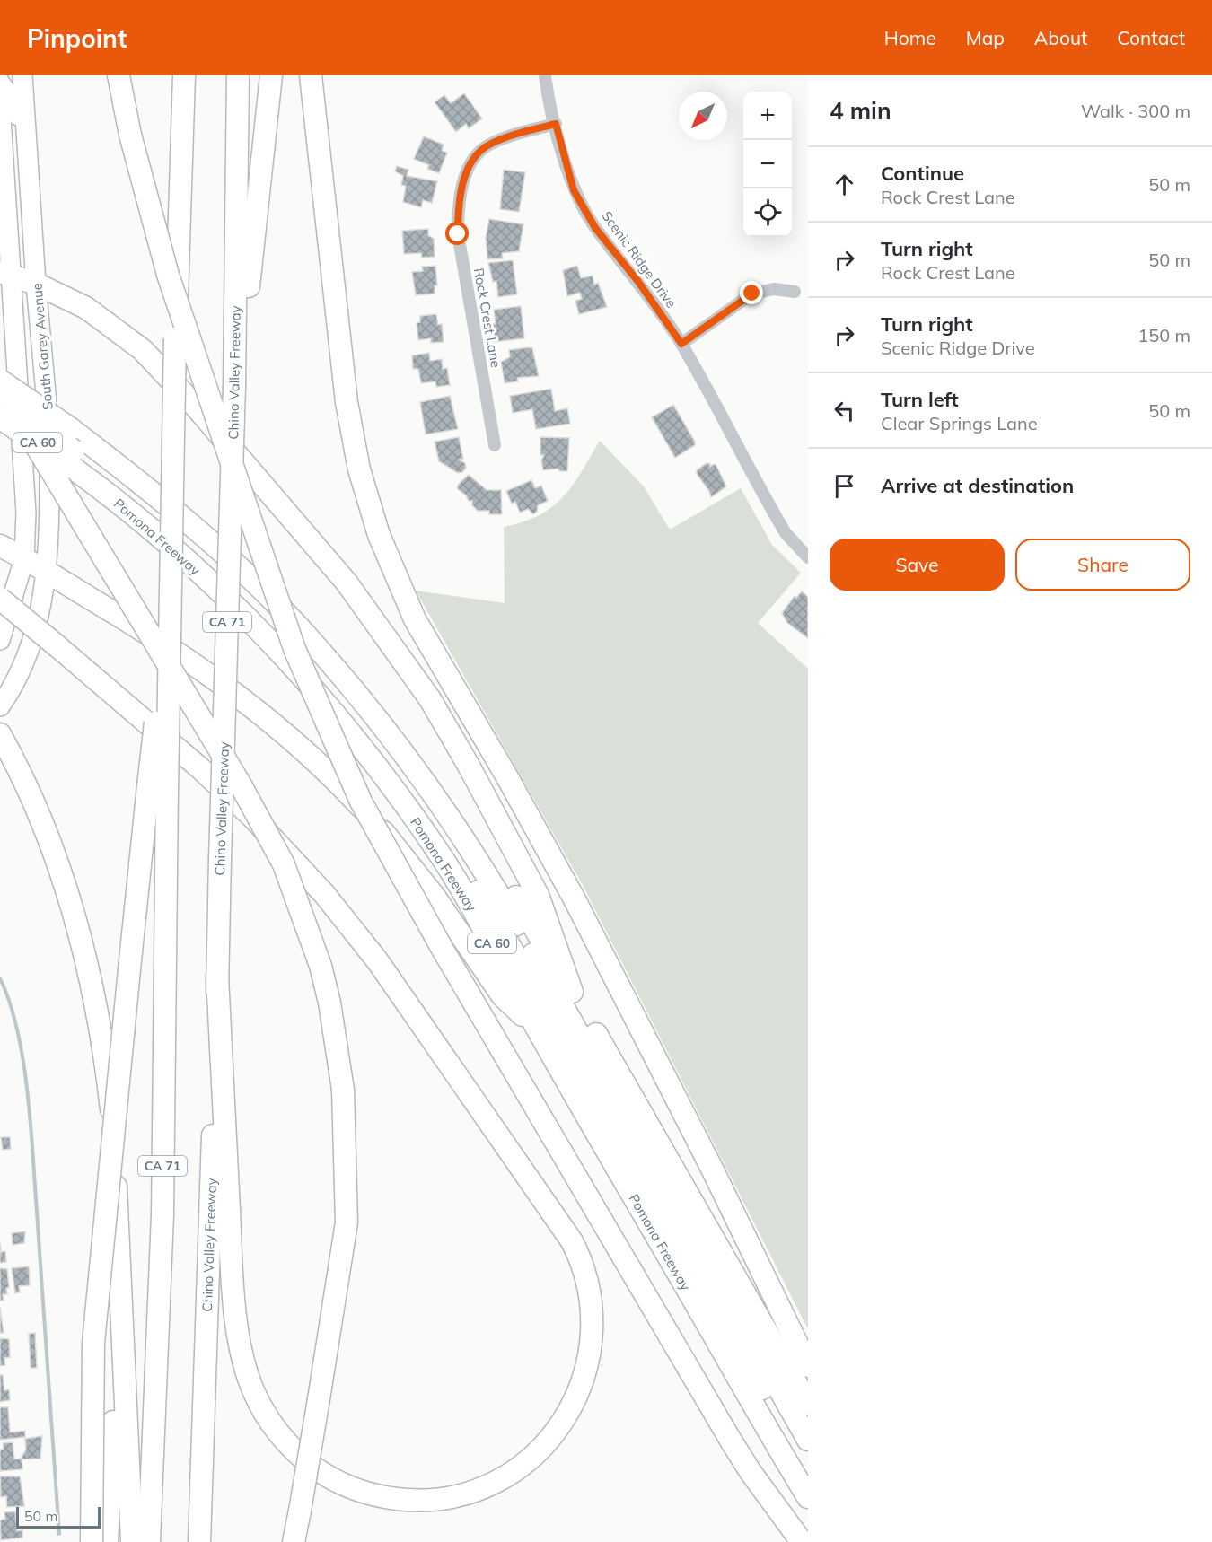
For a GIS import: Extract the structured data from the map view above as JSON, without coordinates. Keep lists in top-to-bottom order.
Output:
{
  "streets": {
    "highway": [
      "Chino Valley Freeway",
      "CA 60",
      "Pomona Freeway",
      "CA 71"
    ],
    "main road": ["South Garey Avenue"],
    "street": ["Scenic Ridge Drive", "Rock Crest Lane"]
  },
  "crossings": [
    ["Scenic Ridge Drive", "Rock Crest Lane"]
  ],
  "scale_bar": "50 m",
  "north": "bottom left",
  "page": {
    "header": "Pinpoint",
    "nav": [
      "Home",
      "Map",
      "About",
      "Contact"
    ],
    "heading": ["4 min", "Walk · 300 m"],
    "map_buttons": ["+", "−"],
    "list": [
      ["Continue", "Rock Crest Lane", "50 m"],
      ["Turn right", "Rock Crest Lane", "50 m"],
      ["Turn right", "Scenic Ridge Drive", "150 m"],
      ["Turn left", "Clear Springs Lane", "50 m"],
      "Arrive at destination"
    ],
    "buttons": ["Save", "Share"],
    "scale": "50 m"
  }
}
